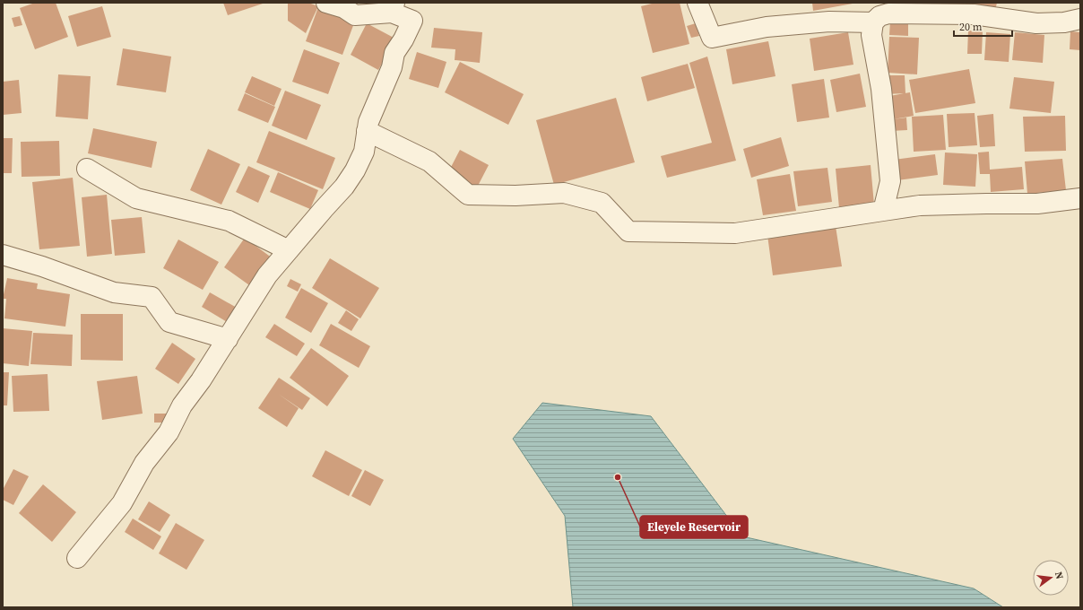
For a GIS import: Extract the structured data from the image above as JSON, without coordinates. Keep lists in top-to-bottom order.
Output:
{
  "places": ["Eleyele Reservoir"],
  "scale_bar": "20 m",
  "north": "right"
}
